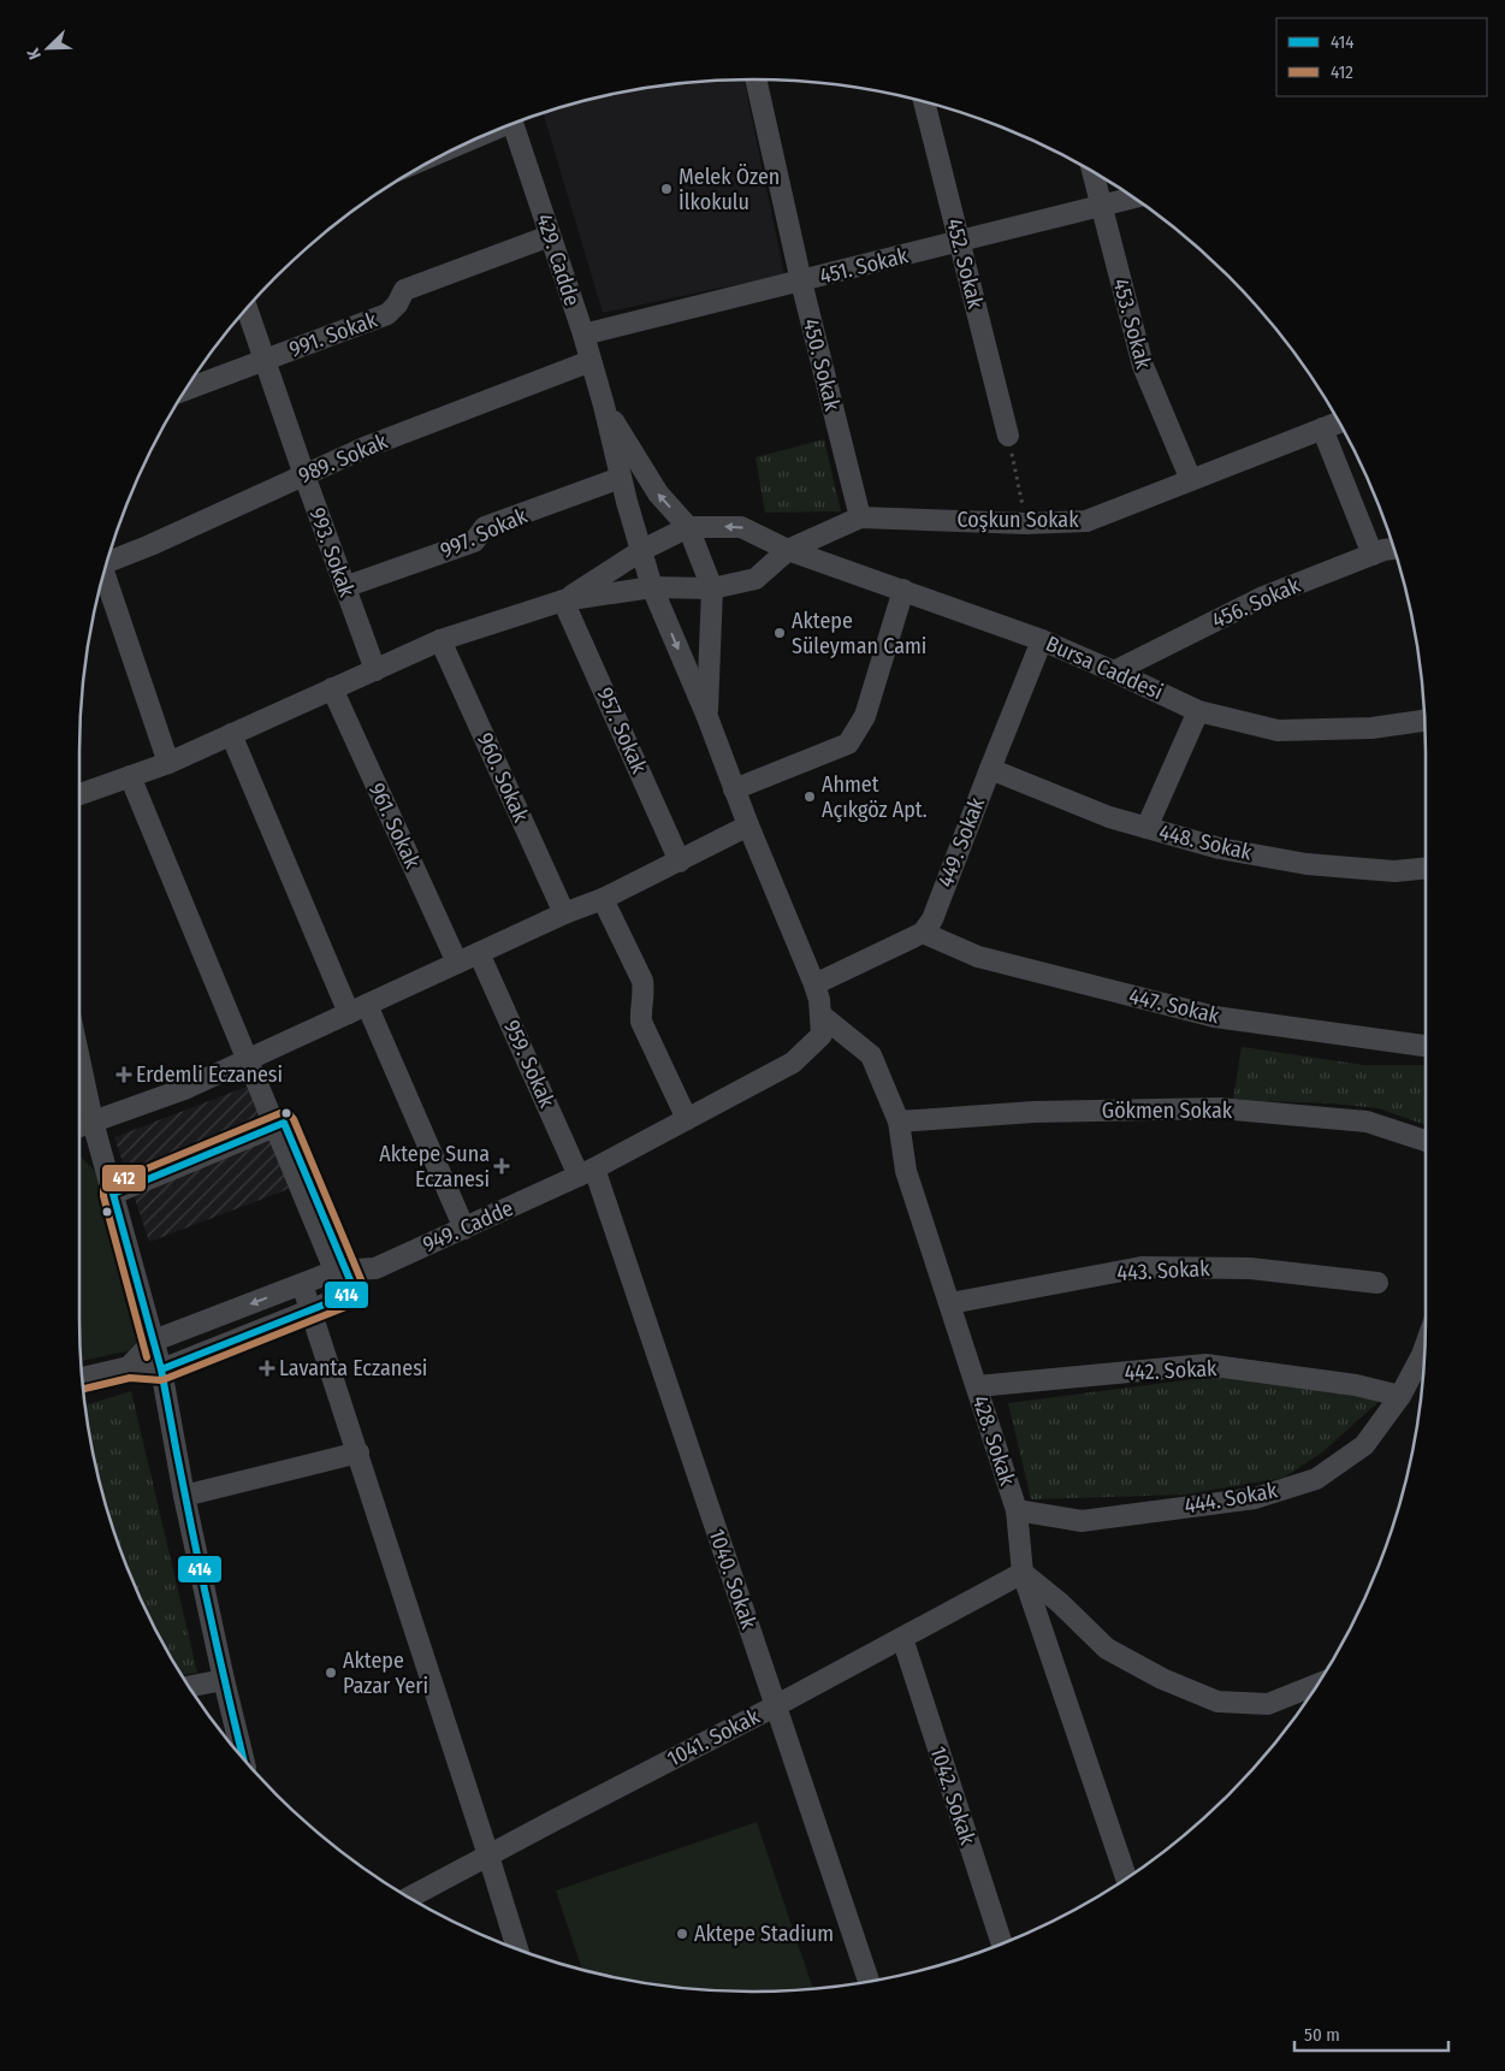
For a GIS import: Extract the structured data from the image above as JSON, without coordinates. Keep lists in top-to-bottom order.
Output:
{
  "streets": {
    "street": [
      "429. Cadde",
      "452. Sokak",
      "451. Sokak",
      "453. Sokak",
      "991. Sokak",
      "450. Sokak",
      "989. Sokak",
      "Coşkun Sokak",
      "997. Sokak",
      "993. Sokak",
      "456. Sokak",
      "Bursa Caddesi",
      "957. Sokak",
      "960. Sokak",
      "961. Sokak",
      "449. Sokak",
      "448. Sokak",
      "447. Sokak",
      "959. Sokak",
      "Gökmen Sokak",
      "949. Cadde",
      "443. Sokak",
      "442. Sokak",
      "428. Sokak",
      "444. Sokak",
      "1040. Sokak",
      "1041. Sokak",
      "1042. Sokak"
    ]
  },
  "crossings": [
    ["429. Cadde", "451. Sokak"],
    ["429. Cadde", "991. Sokak"],
    ["429. Cadde", "989. Sokak"],
    ["452. Sokak", "451. Sokak"],
    ["451. Sokak", "453. Sokak"],
    ["451. Sokak", "450. Sokak"],
    ["453. Sokak", "Coşkun Sokak"],
    ["991. Sokak", "993. Sokak"],
    ["450. Sokak", "Coşkun Sokak"],
    ["989. Sokak", "993. Sokak"],
    ["Coşkun Sokak", "Bursa Caddesi"],
    ["Coşkun Sokak", "957. Sokak"],
    ["997. Sokak", "993. Sokak"],
    ["456. Sokak", "Bursa Caddesi"],
    ["Bursa Caddesi", "449. Sokak"],
    ["449. Sokak", "448. Sokak"],
    ["449. Sokak", "447. Sokak"],
    ["959. Sokak", "949. Cadde"],
    ["959. Sokak", "1040. Sokak"],
    ["Gökmen Sokak", "428. Sokak"],
    ["949. Cadde", "428. Sokak"],
    ["949. Cadde", "1040. Sokak"],
    ["443. Sokak", "428. Sokak"],
    ["442. Sokak", "428. Sokak"],
    ["442. Sokak", "444. Sokak"],
    ["428. Sokak", "444. Sokak"],
    ["428. Sokak", "1041. Sokak"],
    ["1040. Sokak", "1041. Sokak"],
    ["1041. Sokak", "1042. Sokak"]
  ],
  "places": {
    "other": [
      "Melek Özen İlkokulu",
      "Aktepe Süleyman Cami",
      "Ahmet Açıkgöz Apt.",
      "Aktepe Pazar Yeri",
      "Aktepe Stadium"
    ],
    "health": ["Erdemli Eczanesi", "Aktepe Suna Eczanesi", "Lavanta Eczanesi"]
  },
  "lines": ["transit line 412", "transit line 414"],
  "legend": ["414", "412"],
  "scale_bar": "50 m",
  "north": "bottom left"
}
